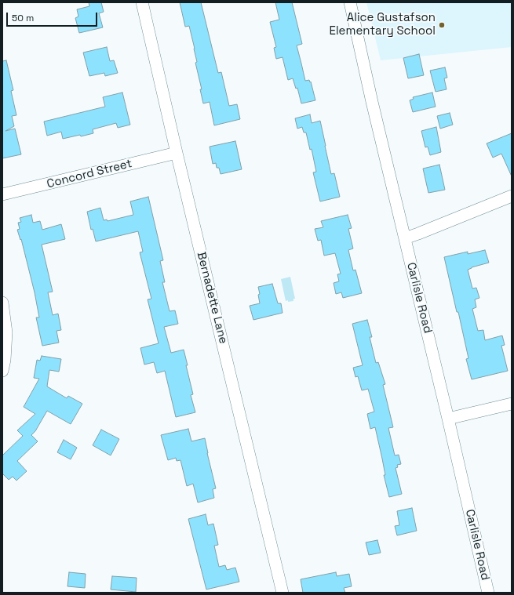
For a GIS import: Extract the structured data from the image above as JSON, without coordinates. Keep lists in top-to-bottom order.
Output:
{
  "streets": {
    "street": ["Concord Street", "Bernadette Lane", "Carlisle Road"]
  },
  "crossings": [
    ["Concord Street", "Bernadette Lane"]
  ],
  "places": ["Alice Gustafson Elementary School"],
  "scale_bar": "50 m"
}
